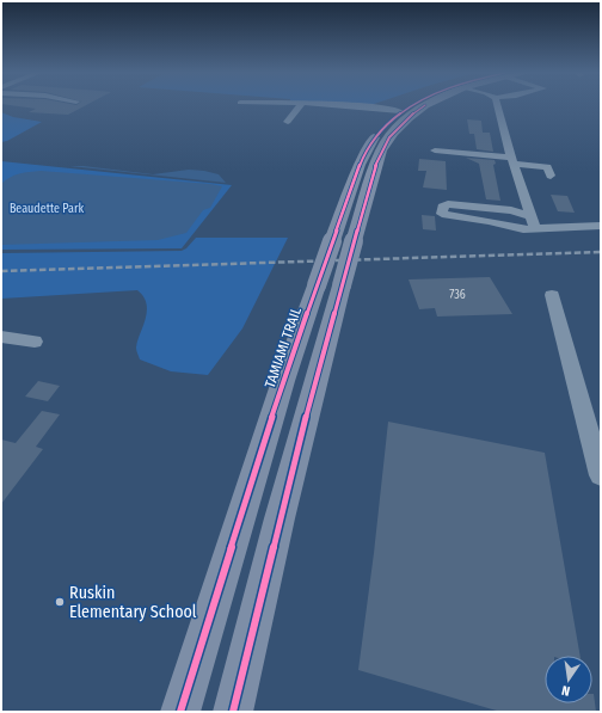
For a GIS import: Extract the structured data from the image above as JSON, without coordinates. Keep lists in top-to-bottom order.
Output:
{
  "streets": {
    "main road": ["TAMIAMI TRAIL"]
  },
  "parks": ["Beaudette Park"],
  "places": ["Ruskin Elementary School"],
  "house_numbers": ["736"],
  "north": "bottom"
}
